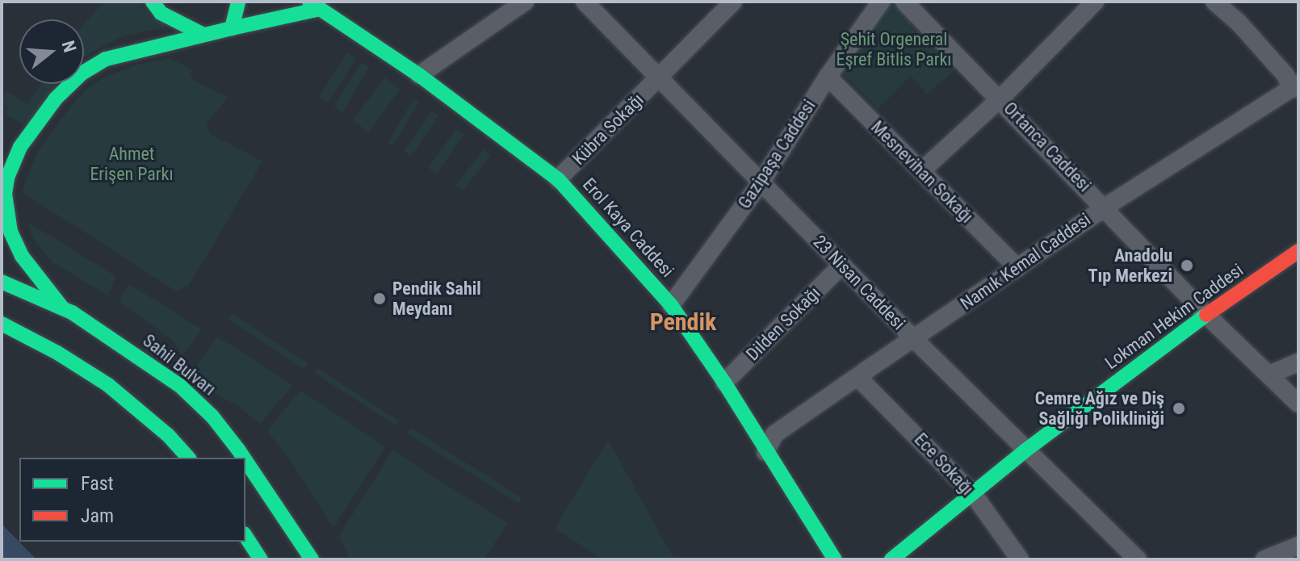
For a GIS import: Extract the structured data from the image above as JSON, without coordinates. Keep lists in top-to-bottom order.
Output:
{
  "streets": {
    "main road": ["Erol Kaya Caddesi", "Lokman Hekim Caddesi", "Sahil Bulvarı"],
    "street": [
      "Kübra Sokağı",
      "Ortanca Caddesi",
      "Gazipaşa Caddesi",
      "Mesnevihan Sokağı",
      "Namık Kemal Caddesi",
      "23 Nisan Caddesi",
      "Dilden Sokağı",
      "Ece Sokağı"
    ]
  },
  "crossings": [
    ["Kübra Sokağı", "Erol Kaya Caddesi"],
    ["Kübra Sokağı", "23 Nisan Caddesi"],
    ["Ortanca Caddesi", "Namık Kemal Caddesi"],
    ["Ortanca Caddesi", "Lokman Hekim Caddesi"],
    ["Gazipaşa Caddesi", "Mesnevihan Sokağı"],
    ["Gazipaşa Caddesi", "Erol Kaya Caddesi"],
    ["Gazipaşa Caddesi", "23 Nisan Caddesi"],
    ["Mesnevihan Sokağı", "Namık Kemal Caddesi"],
    ["Erol Kaya Caddesi", "Namık Kemal Caddesi"],
    ["Erol Kaya Caddesi", "Dilden Sokağı"],
    ["Namık Kemal Caddesi", "23 Nisan Caddesi"],
    ["Namık Kemal Caddesi", "Ece Sokağı"],
    ["23 Nisan Caddesi", "Lokman Hekim Caddesi"],
    ["23 Nisan Caddesi", "Dilden Sokağı"],
    ["Lokman Hekim Caddesi", "Ece Sokağı"]
  ],
  "districts": ["Pendik"],
  "parks": ["Şehit Orgeneral Eşref Bitlis Parkı", "Ahmet Erişen Parkı"],
  "places": ["Anadolu Tıp Merkezi", "Pendik Sahil Meydanı", "Cemre Ağız ve Diş Sağlığı Polikliniği"],
  "legend": ["Fast", "Jam"],
  "north": "right"
}
